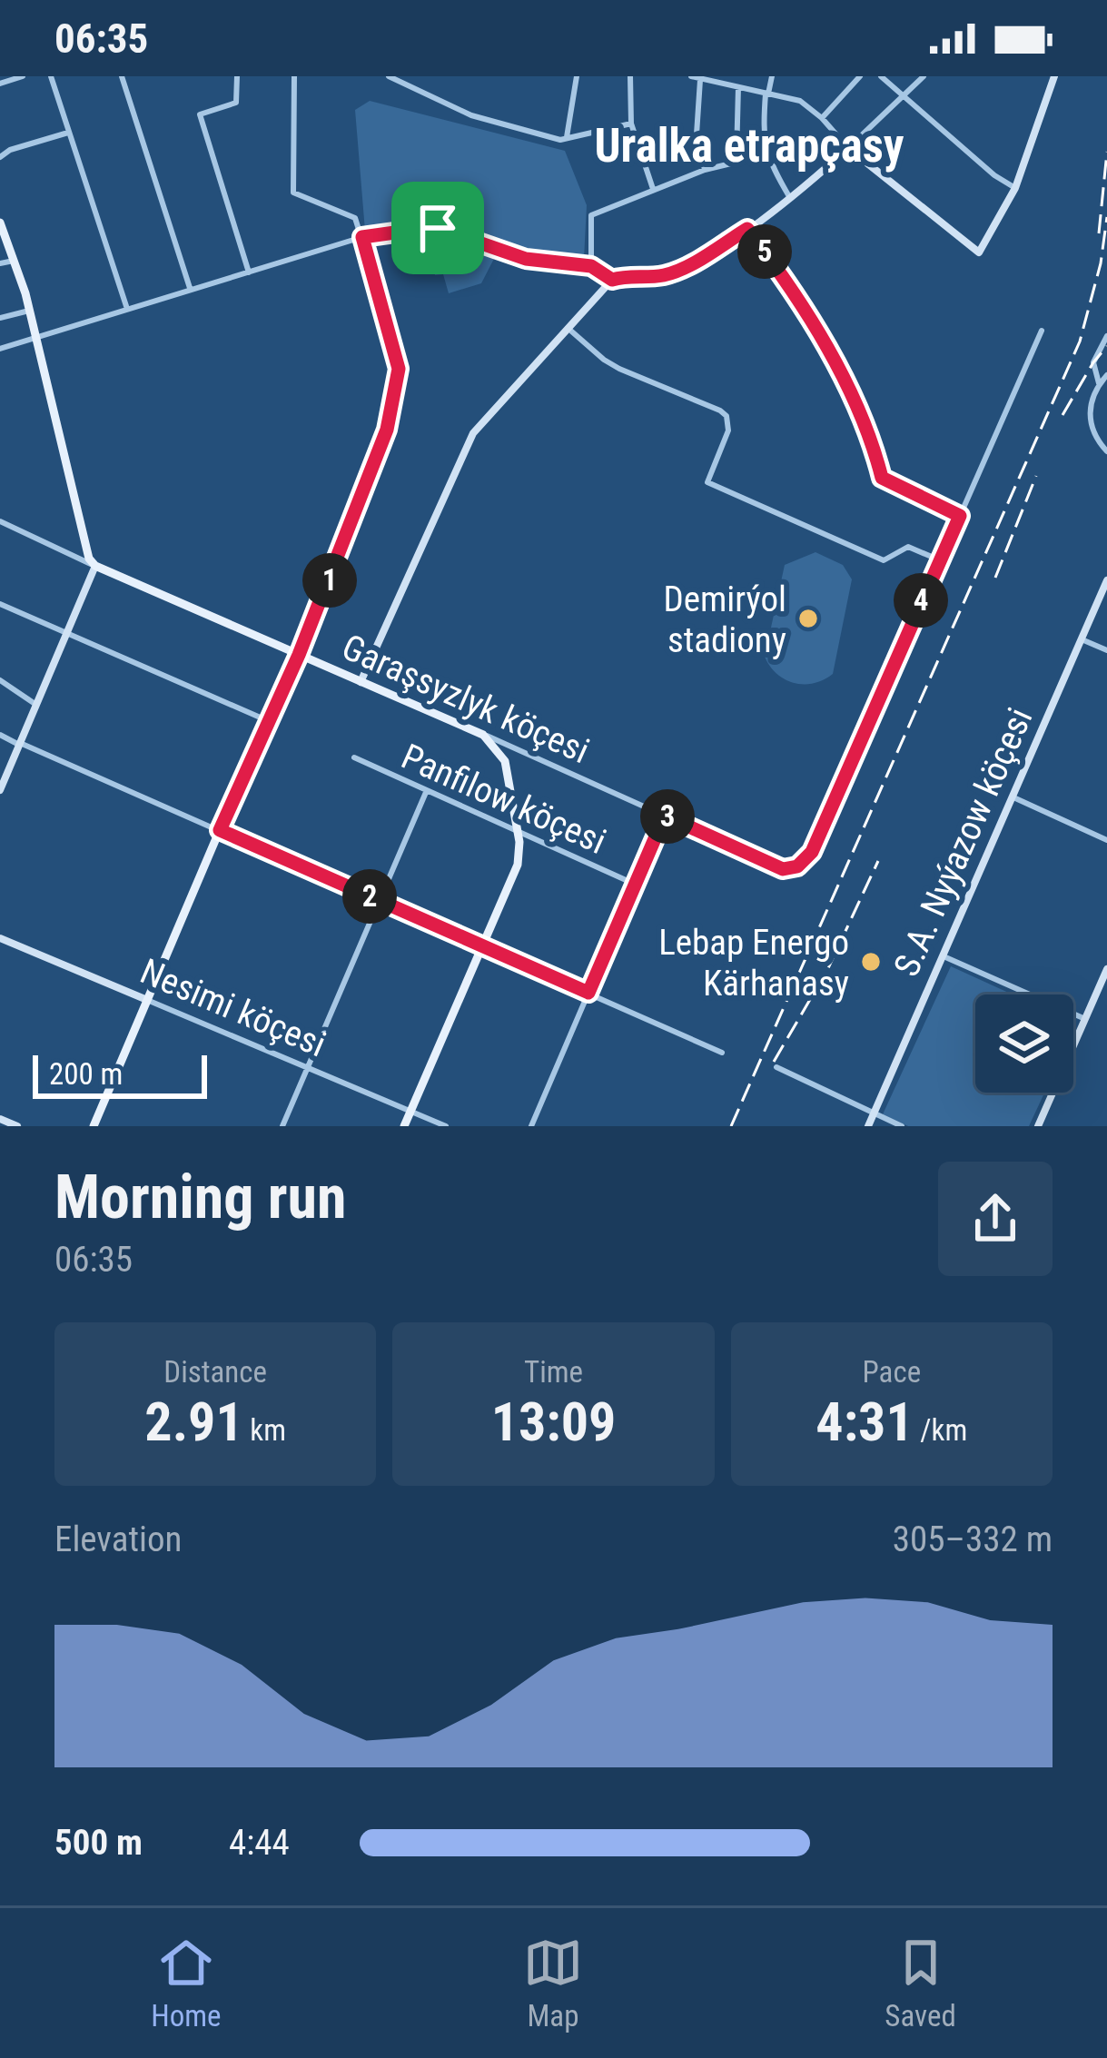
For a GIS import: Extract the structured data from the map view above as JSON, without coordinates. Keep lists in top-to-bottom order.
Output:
{
  "streets": {
    "main road": ["Garaşsyzlyk köçesi"],
    "street": ["Panfilow köçesi", "S.A. Nyýazow köçesi", "Nesimi köçesi"]
  },
  "districts": ["Uralka etrapçasy"],
  "places": ["Demirýol stadiony", "Lebap Energo Kärhanasy"],
  "scale_bar": "200 m",
  "page": {
    "status": "06:35",
    "pins": [
      "5",
      "1",
      "4",
      "3",
      "2"
    ],
    "scale": "200 m",
    "heading": ["Morning run", "06:35"],
    "stats": [
      ["Distance", "2.91 km"],
      ["Time", "13:09"],
      ["Pace", "4:31 /km"]
    ],
    "chart": ["Elevation", "305–332 m"],
    "list": [
      {
        "name": "500 m",
        "note": "4:44"
      }
    ],
    "tabs": ["Home", "Map", "Saved"]
  }
}
